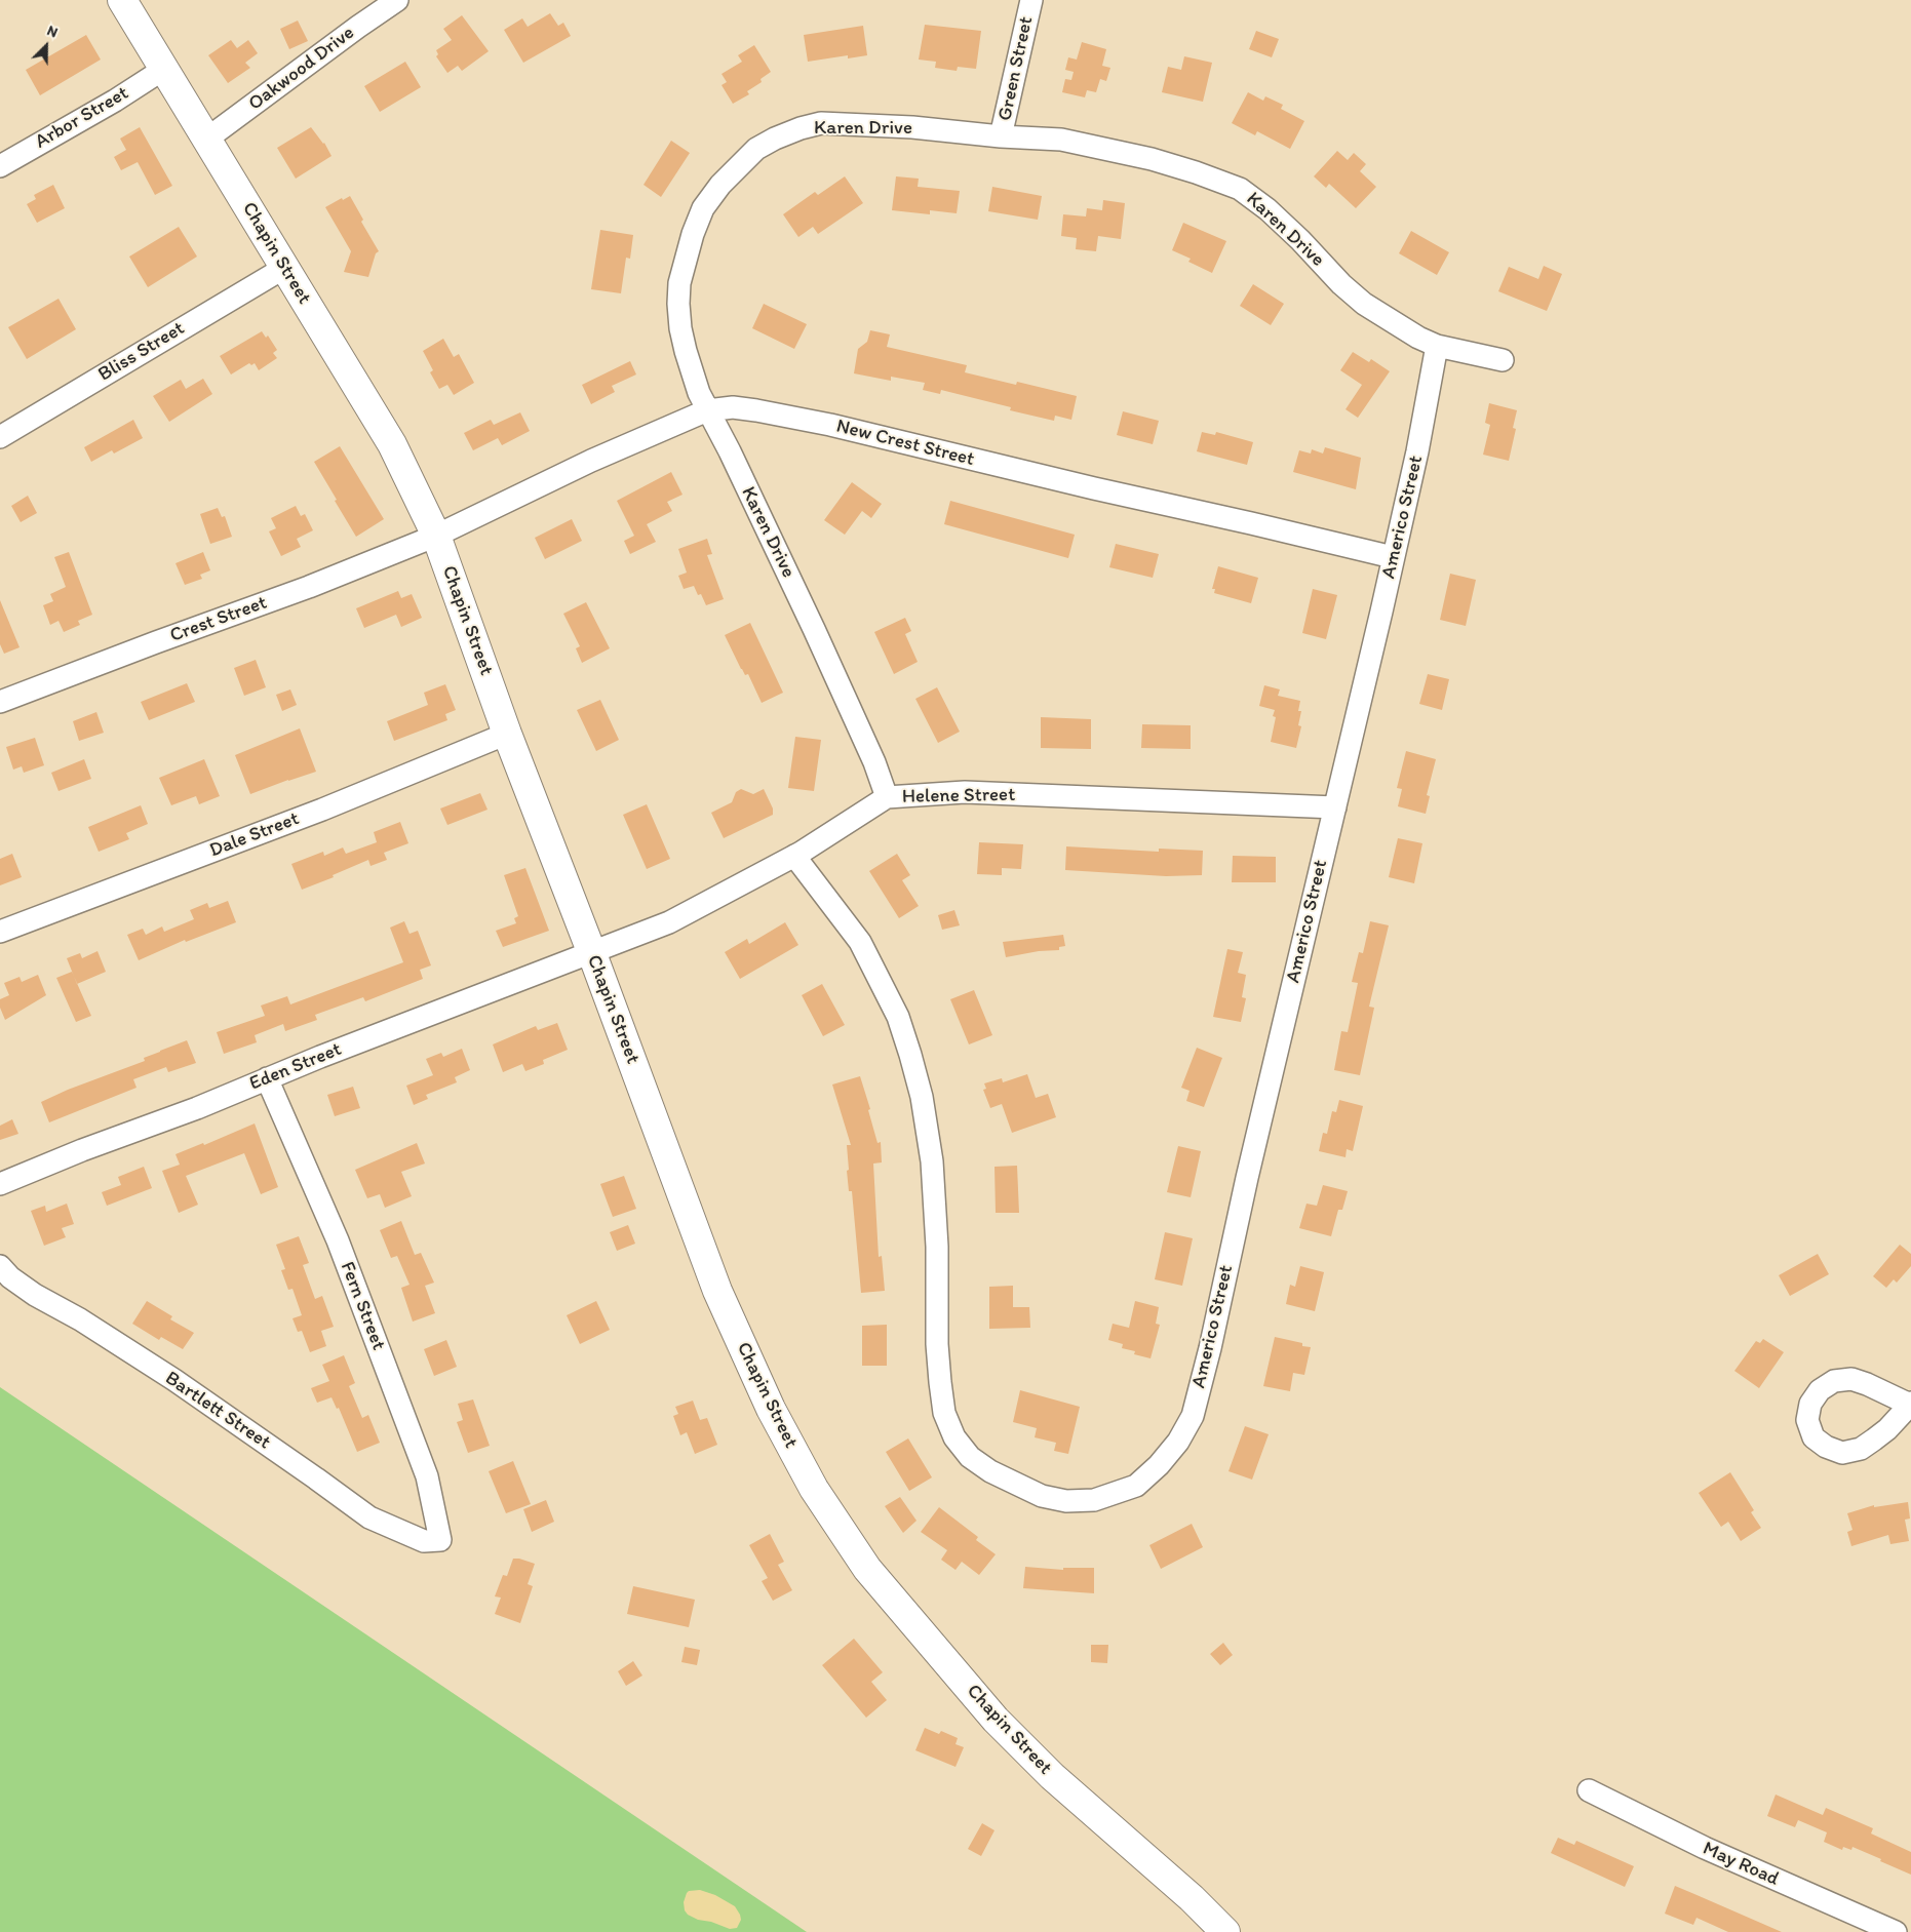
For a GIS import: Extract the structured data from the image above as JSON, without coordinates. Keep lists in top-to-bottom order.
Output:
{
  "streets": {
    "main road": ["Chapin Street"],
    "street": [
      "Oakwood Drive",
      "Green Street",
      "Arbor Street",
      "Karen Drive",
      "Bliss Street",
      "New Crest Street",
      "Americo Street",
      "Crest Street",
      "Helene Street",
      "Dale Street",
      "Eden Street",
      "Fern Street",
      "Bartlett Street",
      "May Road"
    ]
  },
  "crossings": [
    ["Oakwood Drive", "Chapin Street"],
    ["Green Street", "Karen Drive"],
    ["Arbor Street", "Chapin Street"],
    ["Karen Drive", "New Crest Street"],
    ["Karen Drive", "Americo Street"],
    ["Karen Drive", "Helene Street"],
    ["Chapin Street", "Bliss Street"],
    ["Chapin Street", "New Crest Street"],
    ["Chapin Street", "Crest Street"],
    ["Chapin Street", "Helene Street"],
    ["Chapin Street", "Dale Street"],
    ["Chapin Street", "Eden Street"],
    ["New Crest Street", "Americo Street"],
    ["New Crest Street", "Crest Street"],
    ["Americo Street", "Helene Street"],
    ["Helene Street", "Eden Street"],
    ["Eden Street", "Fern Street"],
    ["Fern Street", "Bartlett Street"]
  ],
  "north": "top right"
}
